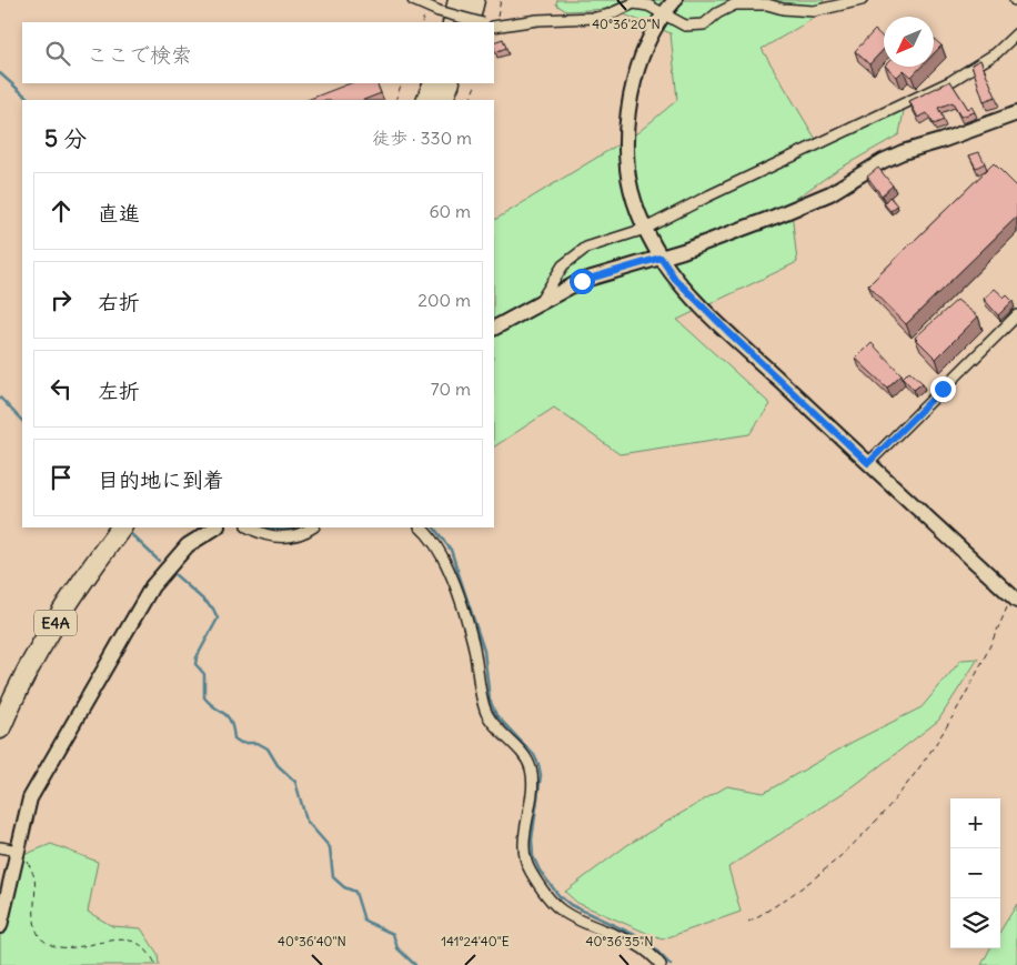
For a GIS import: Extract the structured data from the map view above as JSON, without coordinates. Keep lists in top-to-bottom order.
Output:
{
  "streets": {
    "highway": ["E4A"]
  },
  "north": "bottom left",
  "page": {
    "search": "ここで検索",
    "heading": ["5 分", "徒歩 · 330 m"],
    "list": [
      ["直進", "60 m"],
      ["右折", "200 m"],
      ["左折", "70 m"],
      "目的地に到着"
    ],
    "map_buttons": ["+", "−"]
  },
  "coordinates": [
    "40°36'20\"N",
    "40°36'40\"N",
    "40°36'35\"N",
    "141°24'40\"E"
  ]
}
